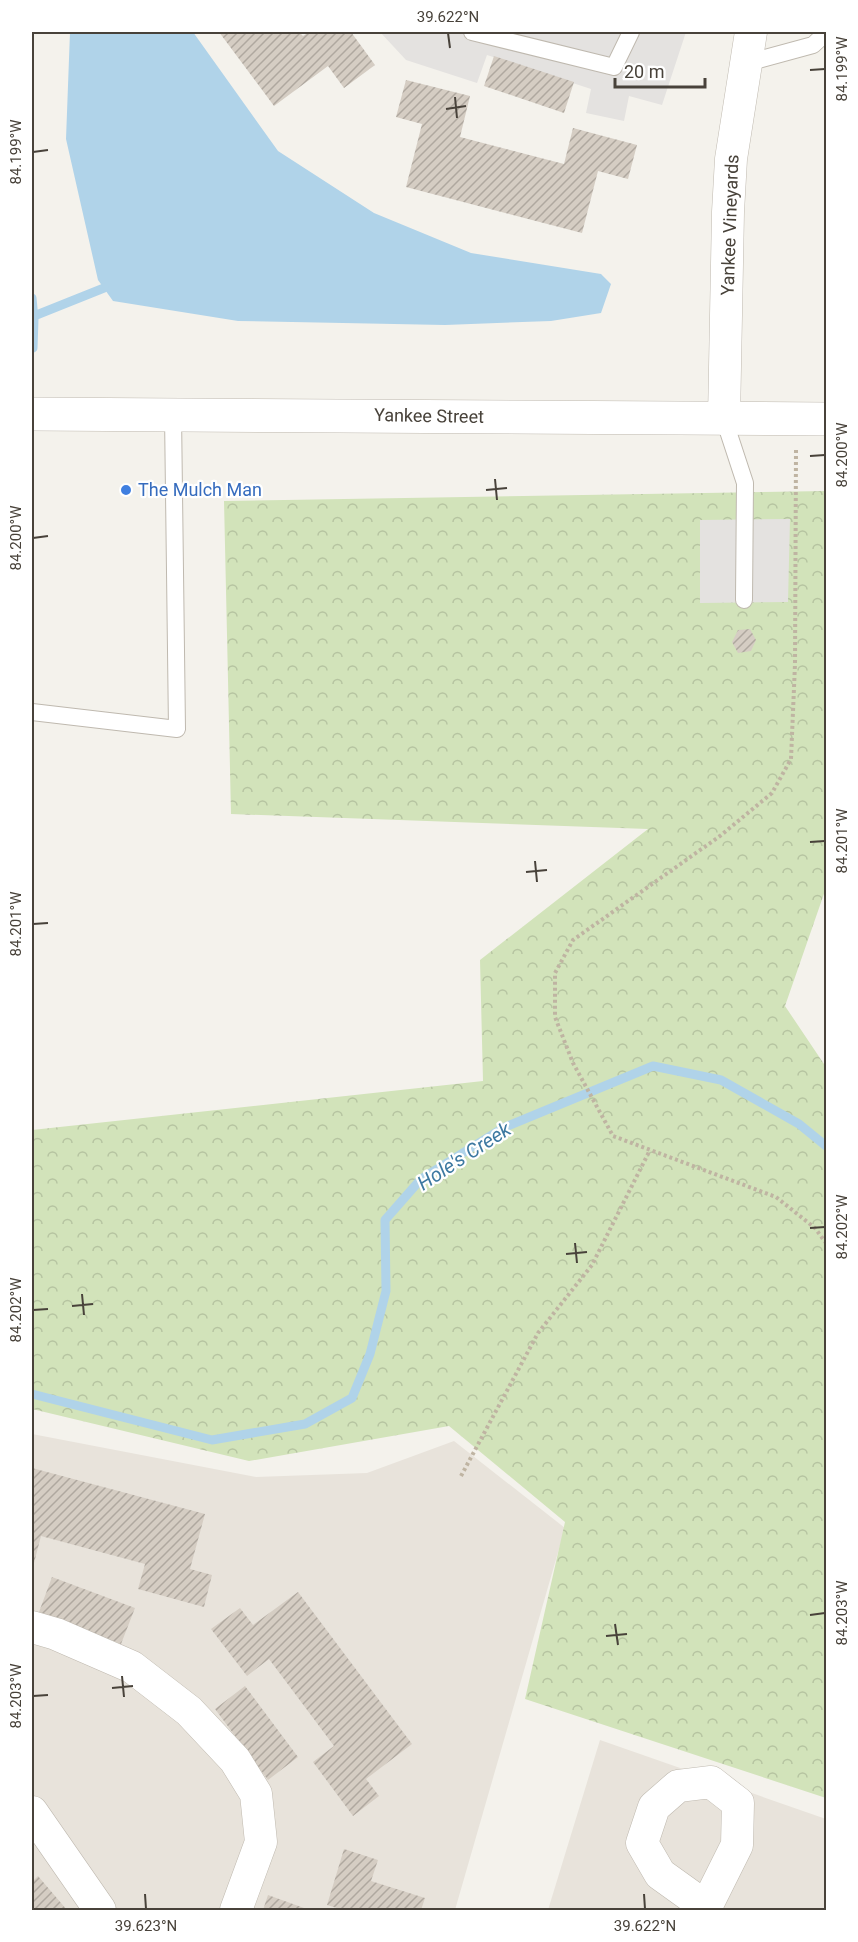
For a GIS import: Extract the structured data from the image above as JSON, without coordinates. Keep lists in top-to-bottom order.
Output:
{
  "streets": {
    "street": ["Yankee Vineyards", "Yankee Street"]
  },
  "crossings": [
    ["Yankee Vineyards", "Yankee Street"]
  ],
  "water": ["Hole's Creek"],
  "places": ["The Mulch Man"],
  "scale_bar": "20 m",
  "coordinates": [
    "39.622°N",
    "84.199°W",
    "84.200°W",
    "84.201°W",
    "84.202°W",
    "84.203°W",
    "39.623°N"
  ]
}
